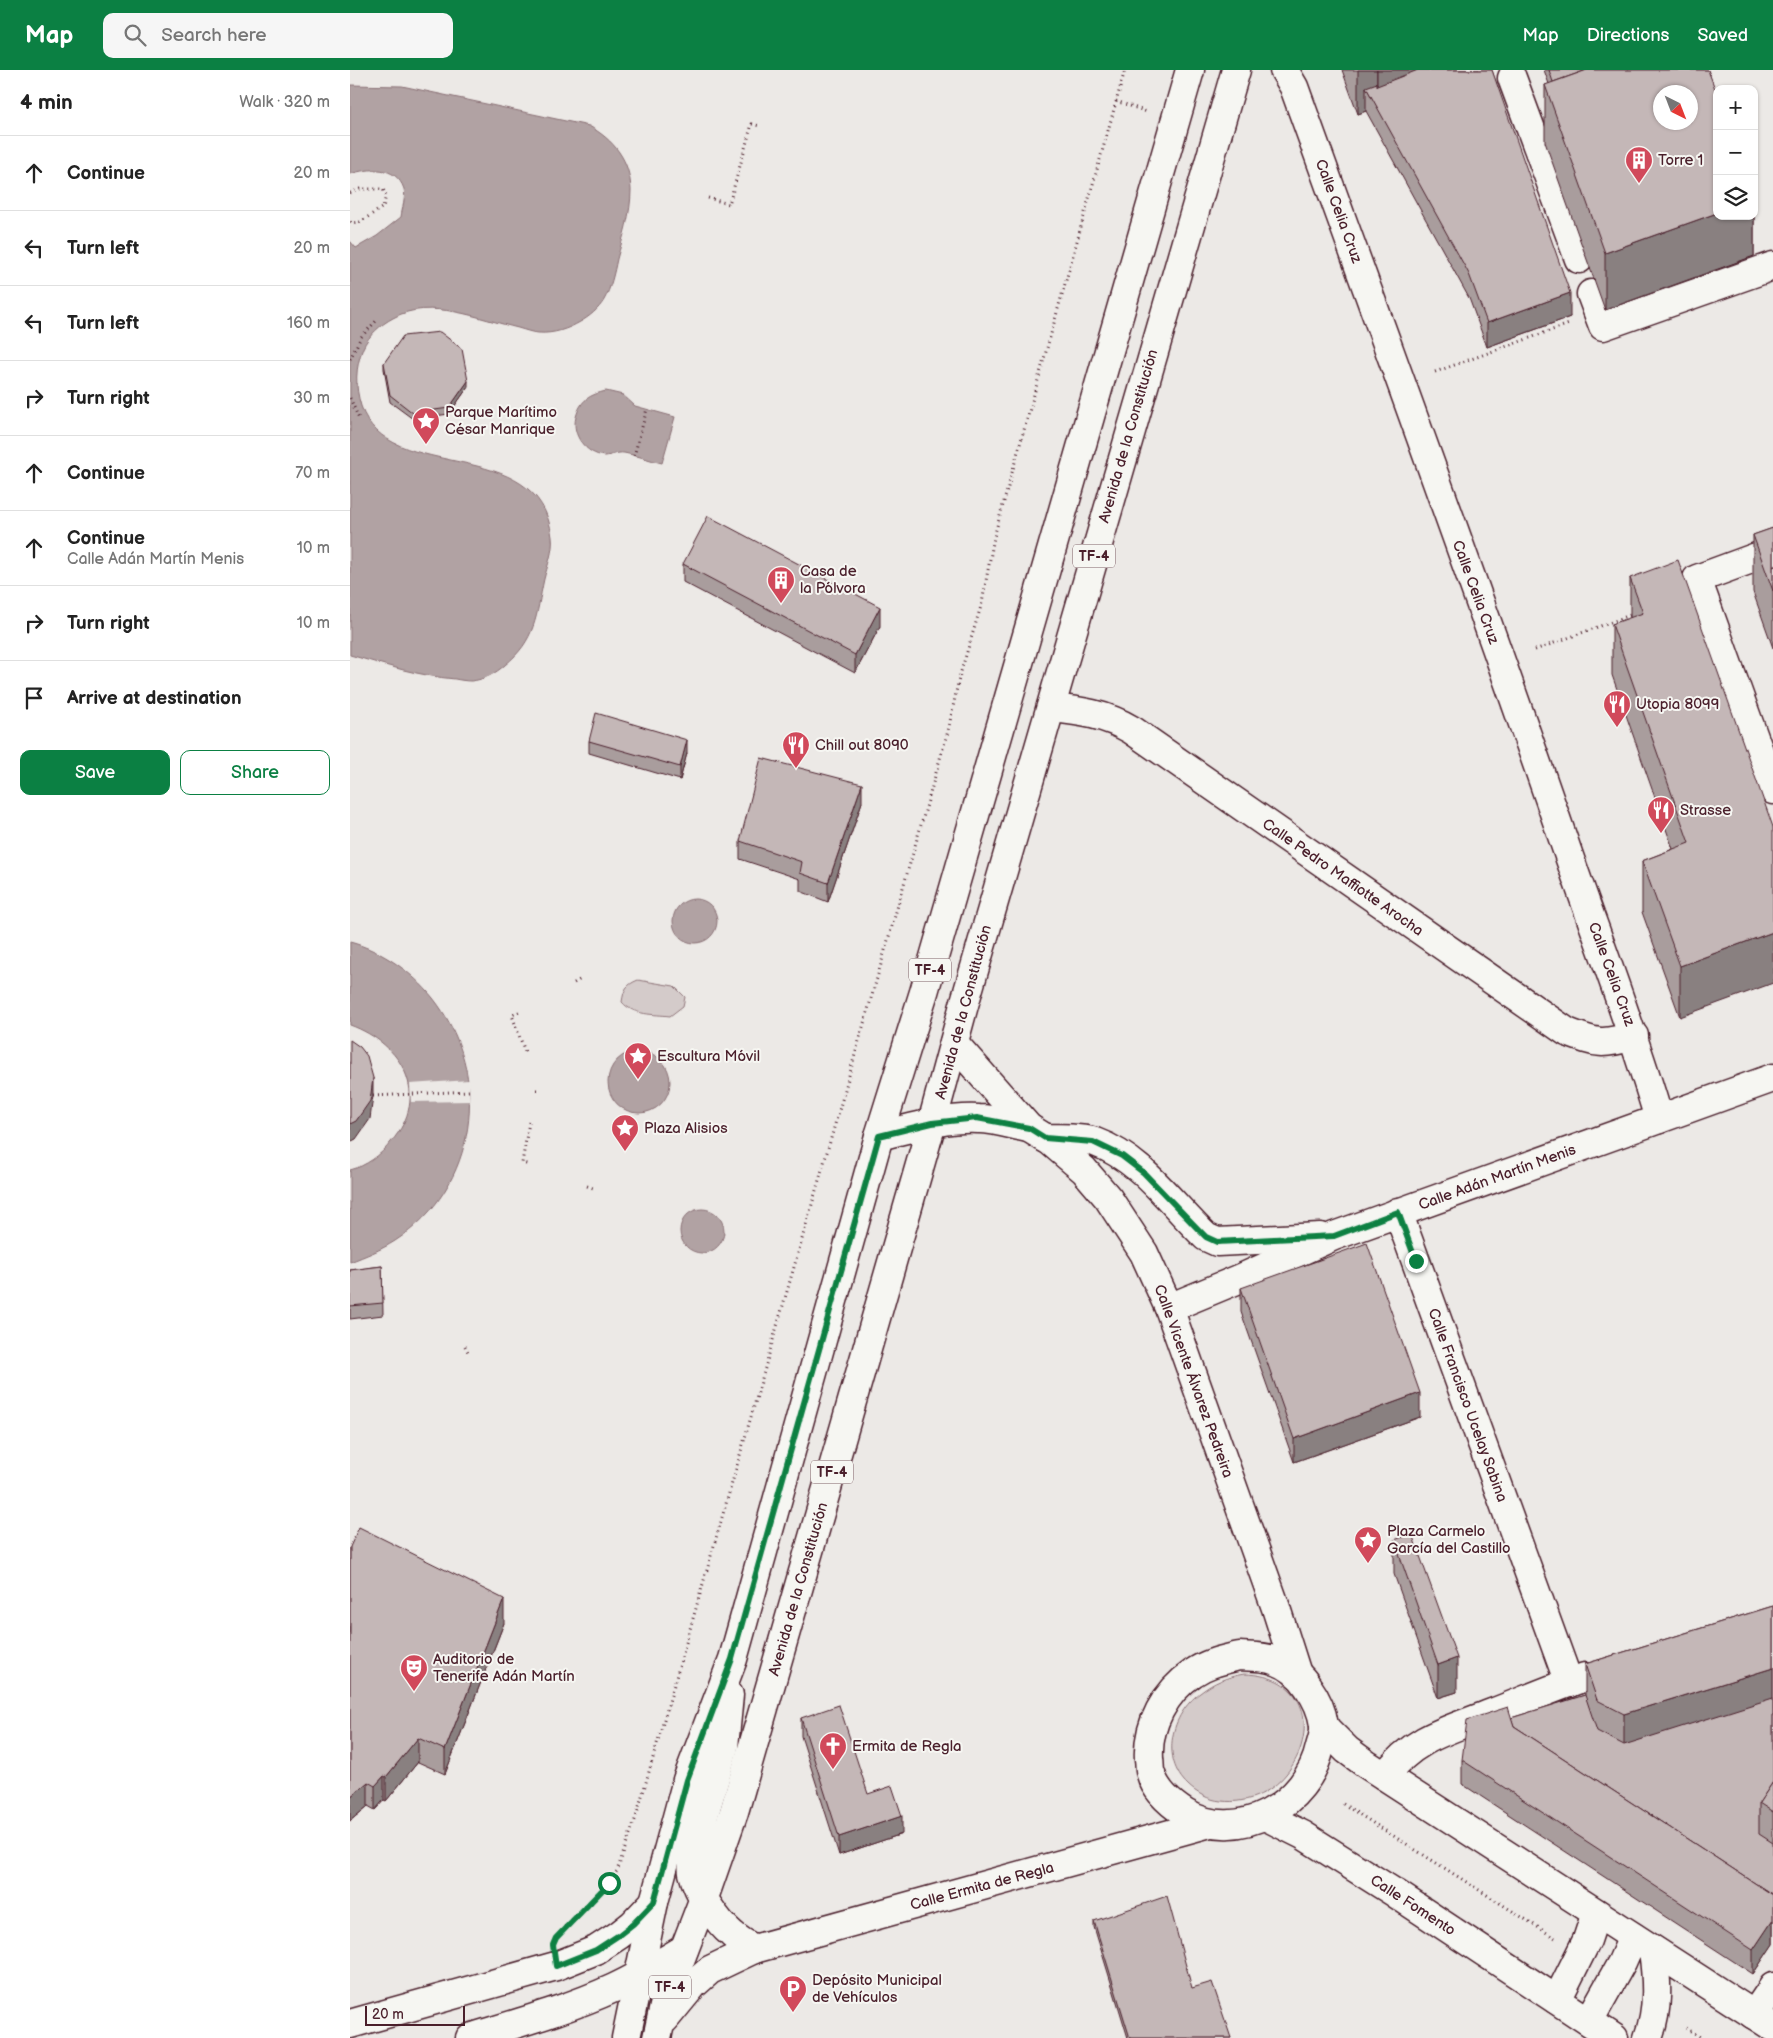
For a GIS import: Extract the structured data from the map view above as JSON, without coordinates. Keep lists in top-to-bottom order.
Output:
{
  "streets": {
    "street": [
      "Calle Celia Cruz",
      "Avenida de la Constitución",
      "TF-4",
      "Calle Pedro Maffiotte Arocha",
      "Calle Adán Martín Menis",
      "Calle Vicente Álvarez Pedreira",
      "Calle Francisco Ucelay Sabina",
      "Calle Ermita de Regla",
      "Calle Fomento"
    ]
  },
  "crossings": [
    ["Calle Celia Cruz", "Calle Pedro Maffiotte Arocha"],
    ["Calle Celia Cruz", "Calle Adán Martín Menis"],
    ["Avenida de la Constitución", "Calle Pedro Maffiotte Arocha"],
    ["Avenida de la Constitución", "Calle Vicente Álvarez Pedreira"],
    ["Avenida de la Constitución", "Calle Ermita de Regla"],
    ["TF-4", "Calle Vicente Álvarez Pedreira"],
    ["Calle Adán Martín Menis", "Calle Vicente Álvarez Pedreira"],
    ["Calle Adán Martín Menis", "Calle Francisco Ucelay Sabina"],
    ["Calle Vicente Álvarez Pedreira", "Calle Ermita de Regla"],
    ["Calle Vicente Álvarez Pedreira", "Calle Fomento"],
    ["Calle Ermita de Regla", "Calle Fomento"]
  ],
  "places": {
    "building": ["Torre 1", "Casa de la Pólvora"],
    "place": [
      "Parque Marítimo César Manrique",
      "Escultura Móvil",
      "Plaza Alisios",
      "Plaza Carmelo García del Castillo"
    ],
    "restaurant": ["Utopia 8099", "Chill out 8090", "Strasse"],
    "theatre": ["Auditorio de Tenerife Adán Martín"],
    "church": ["Ermita de Regla"],
    "parking": ["Depósito Municipal de Vehículos"]
  },
  "scale_bar": "20 m",
  "north": "bottom right",
  "page": {
    "header": "Map",
    "search": "Search here",
    "nav": ["Map", "Directions", "Saved"],
    "heading": ["4 min", "Walk · 320 m"],
    "map_buttons": ["+", "−"],
    "list": [
      ["Continue", "20 m"],
      ["Turn left", "20 m"],
      ["Turn left", "160 m"],
      ["Turn right", "30 m"],
      ["Continue", "70 m"],
      ["Continue", "Calle Adán Martín Menis", "10 m"],
      ["Turn right", "10 m"],
      "Arrive at destination"
    ],
    "buttons": ["Save", "Share"],
    "scale": "20 m"
  }
}
